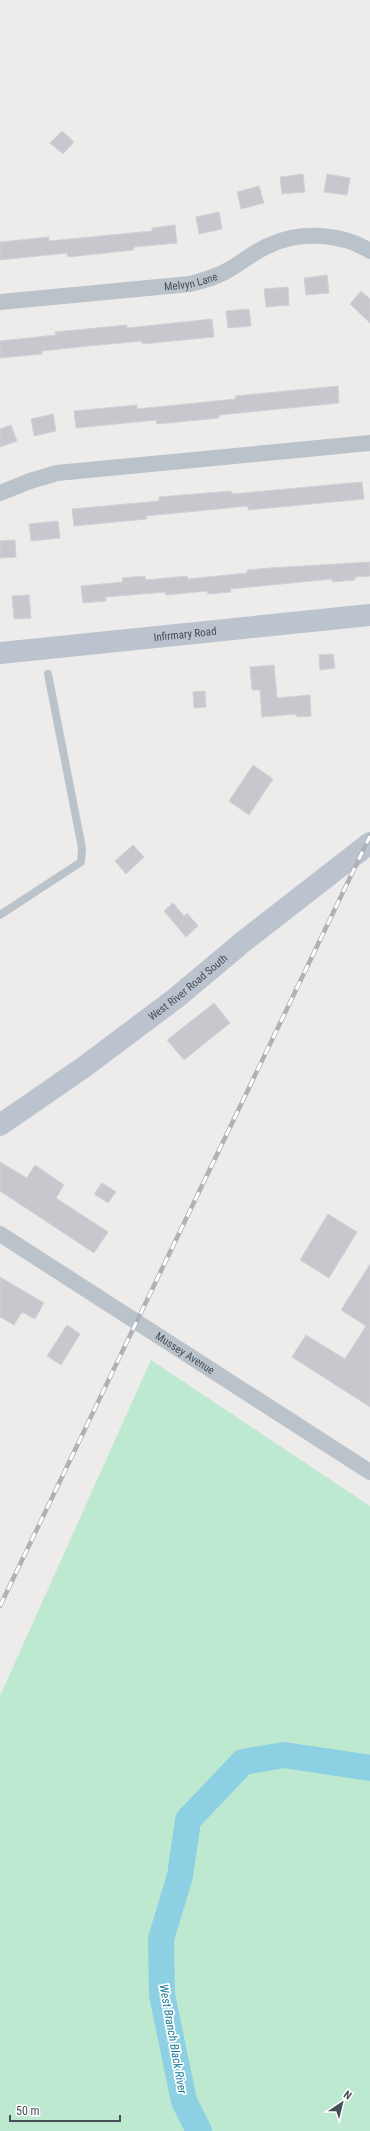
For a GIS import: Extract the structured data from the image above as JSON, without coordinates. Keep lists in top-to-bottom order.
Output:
{
  "streets": {
    "main road": ["Infirmary Road", "West River Road South"],
    "street": ["Melvyn Lane", "Mussey Avenue"]
  },
  "water": ["West Branch Black River"],
  "scale_bar": "50 m",
  "north": "top right"
}
